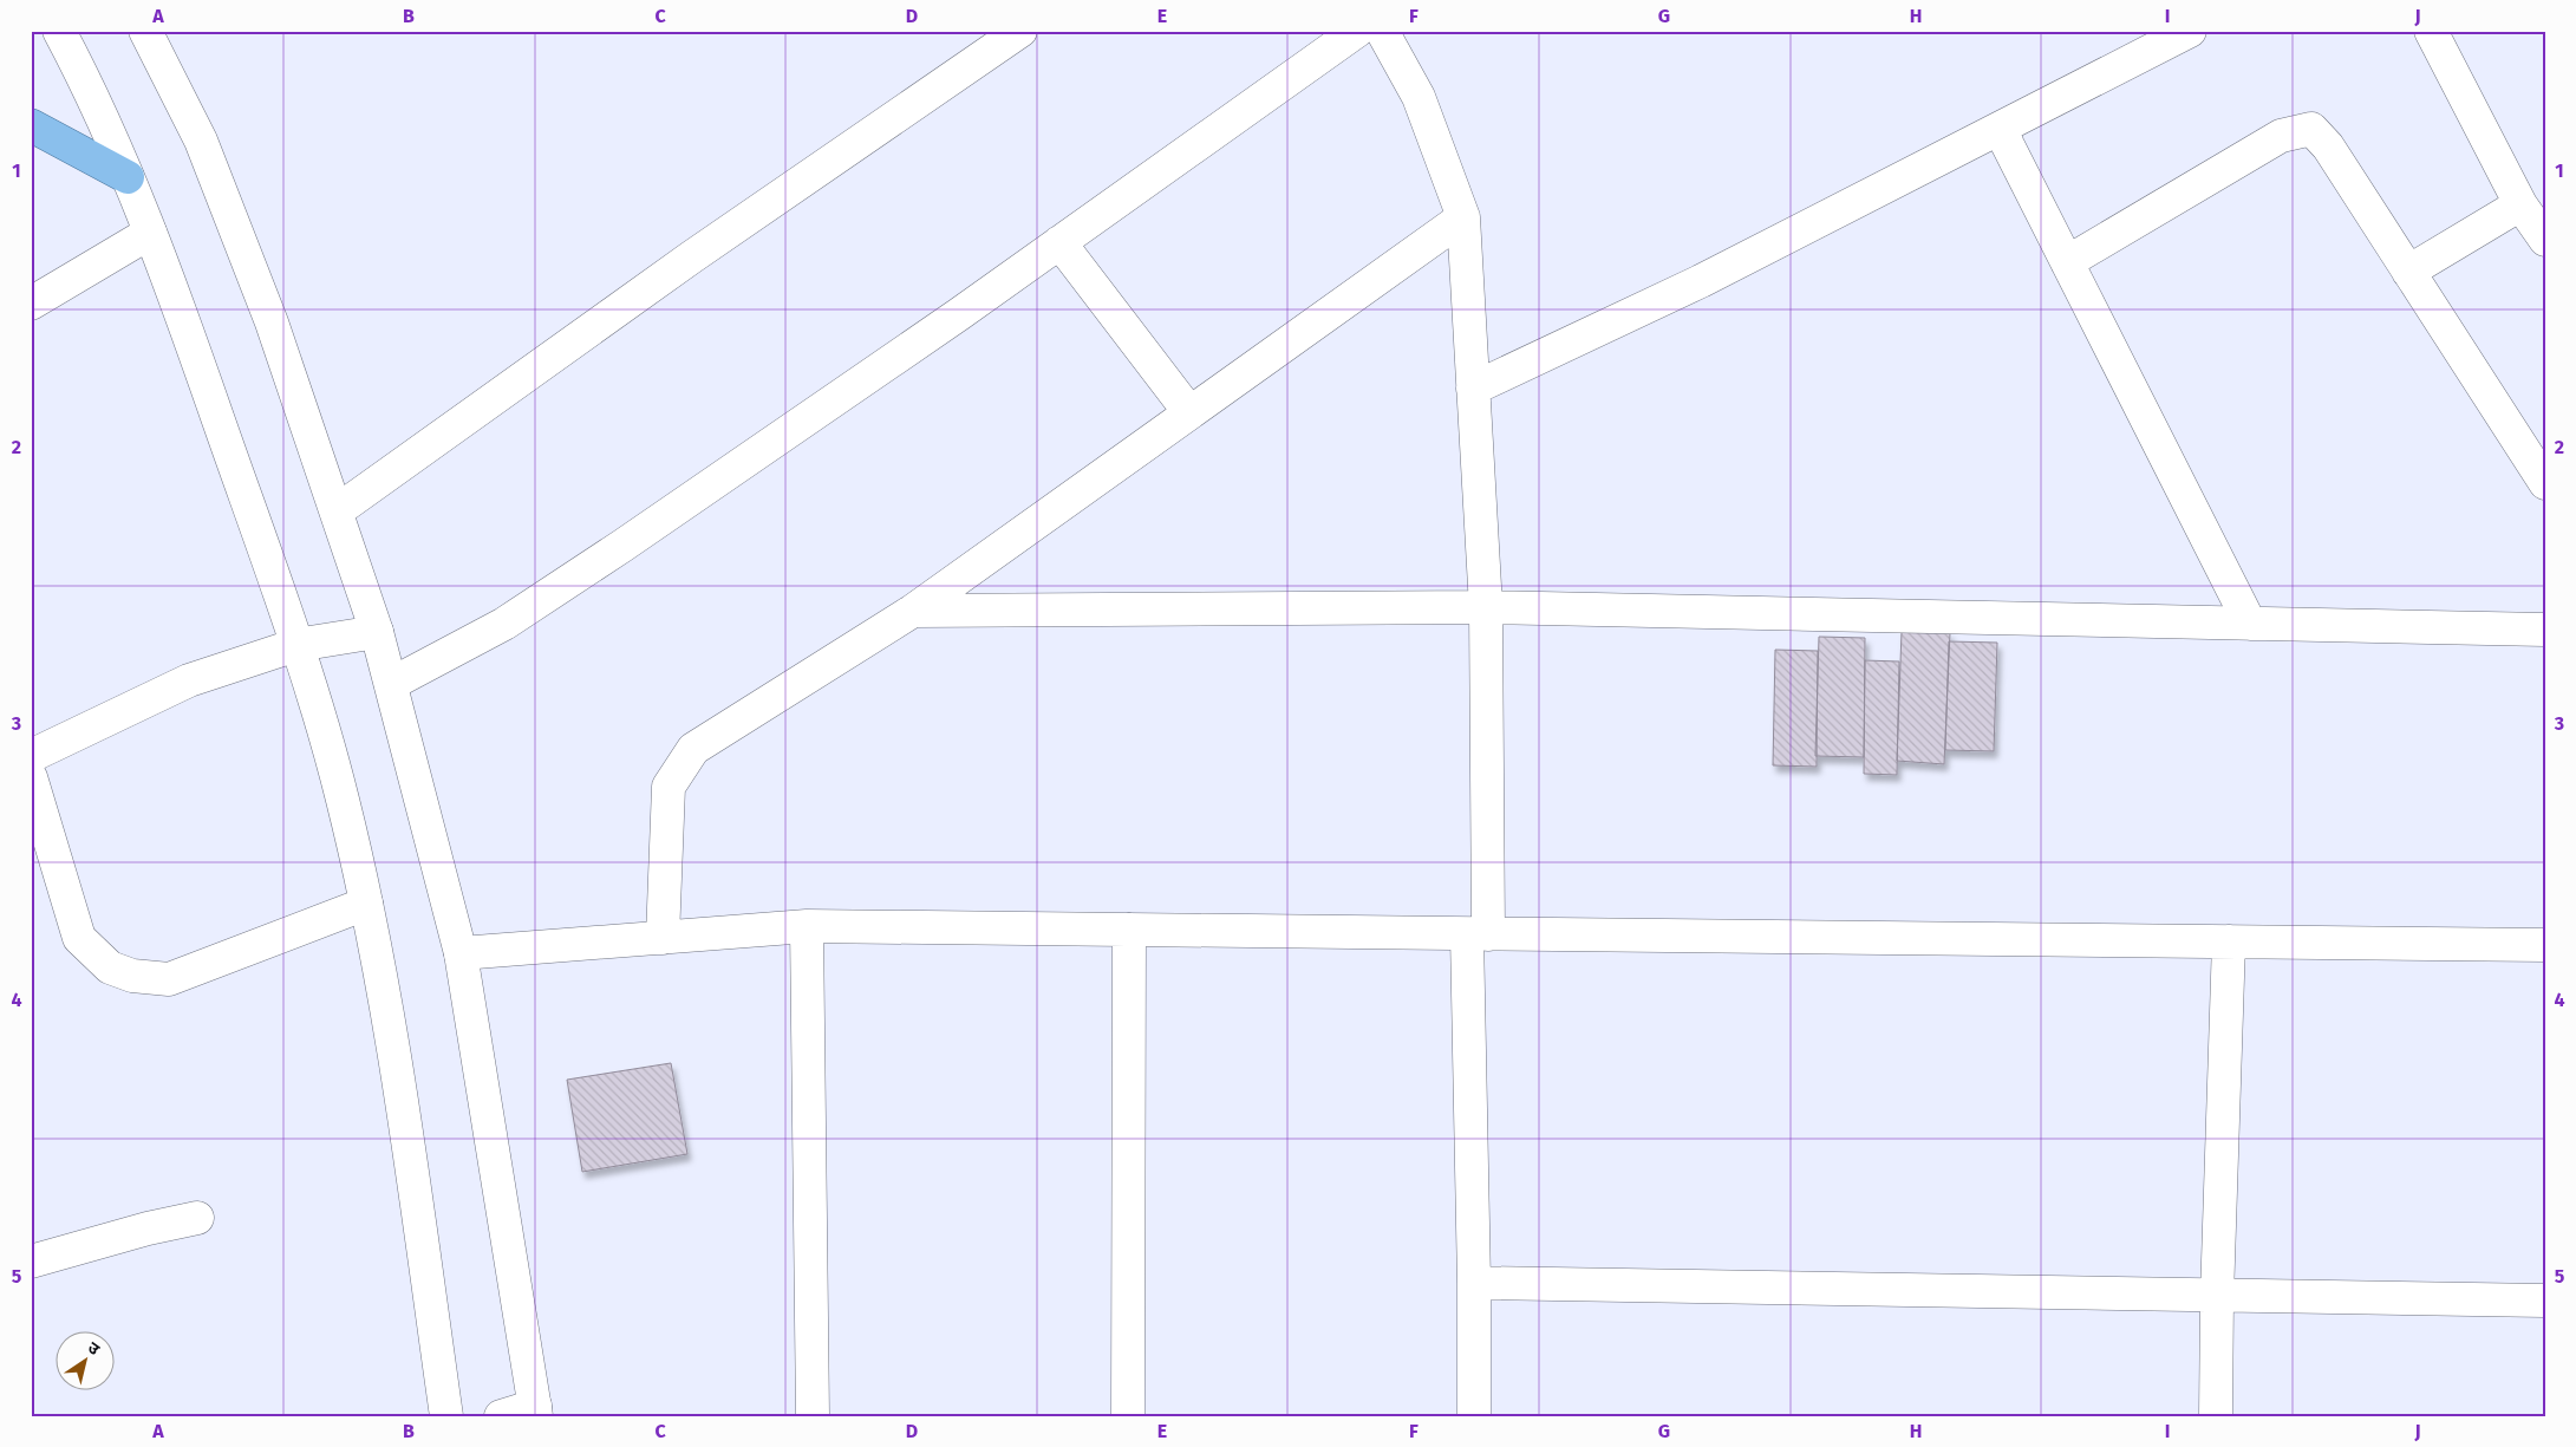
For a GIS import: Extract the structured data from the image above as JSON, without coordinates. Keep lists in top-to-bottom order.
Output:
{
  "north": "top right",
  "grid": {
    "columns": [
      "A",
      "B",
      "C",
      "D",
      "E",
      "F",
      "G",
      "H",
      "I",
      "J"
    ],
    "rows": [
      "1",
      "2",
      "3",
      "4",
      "5"
    ]
  }
}
